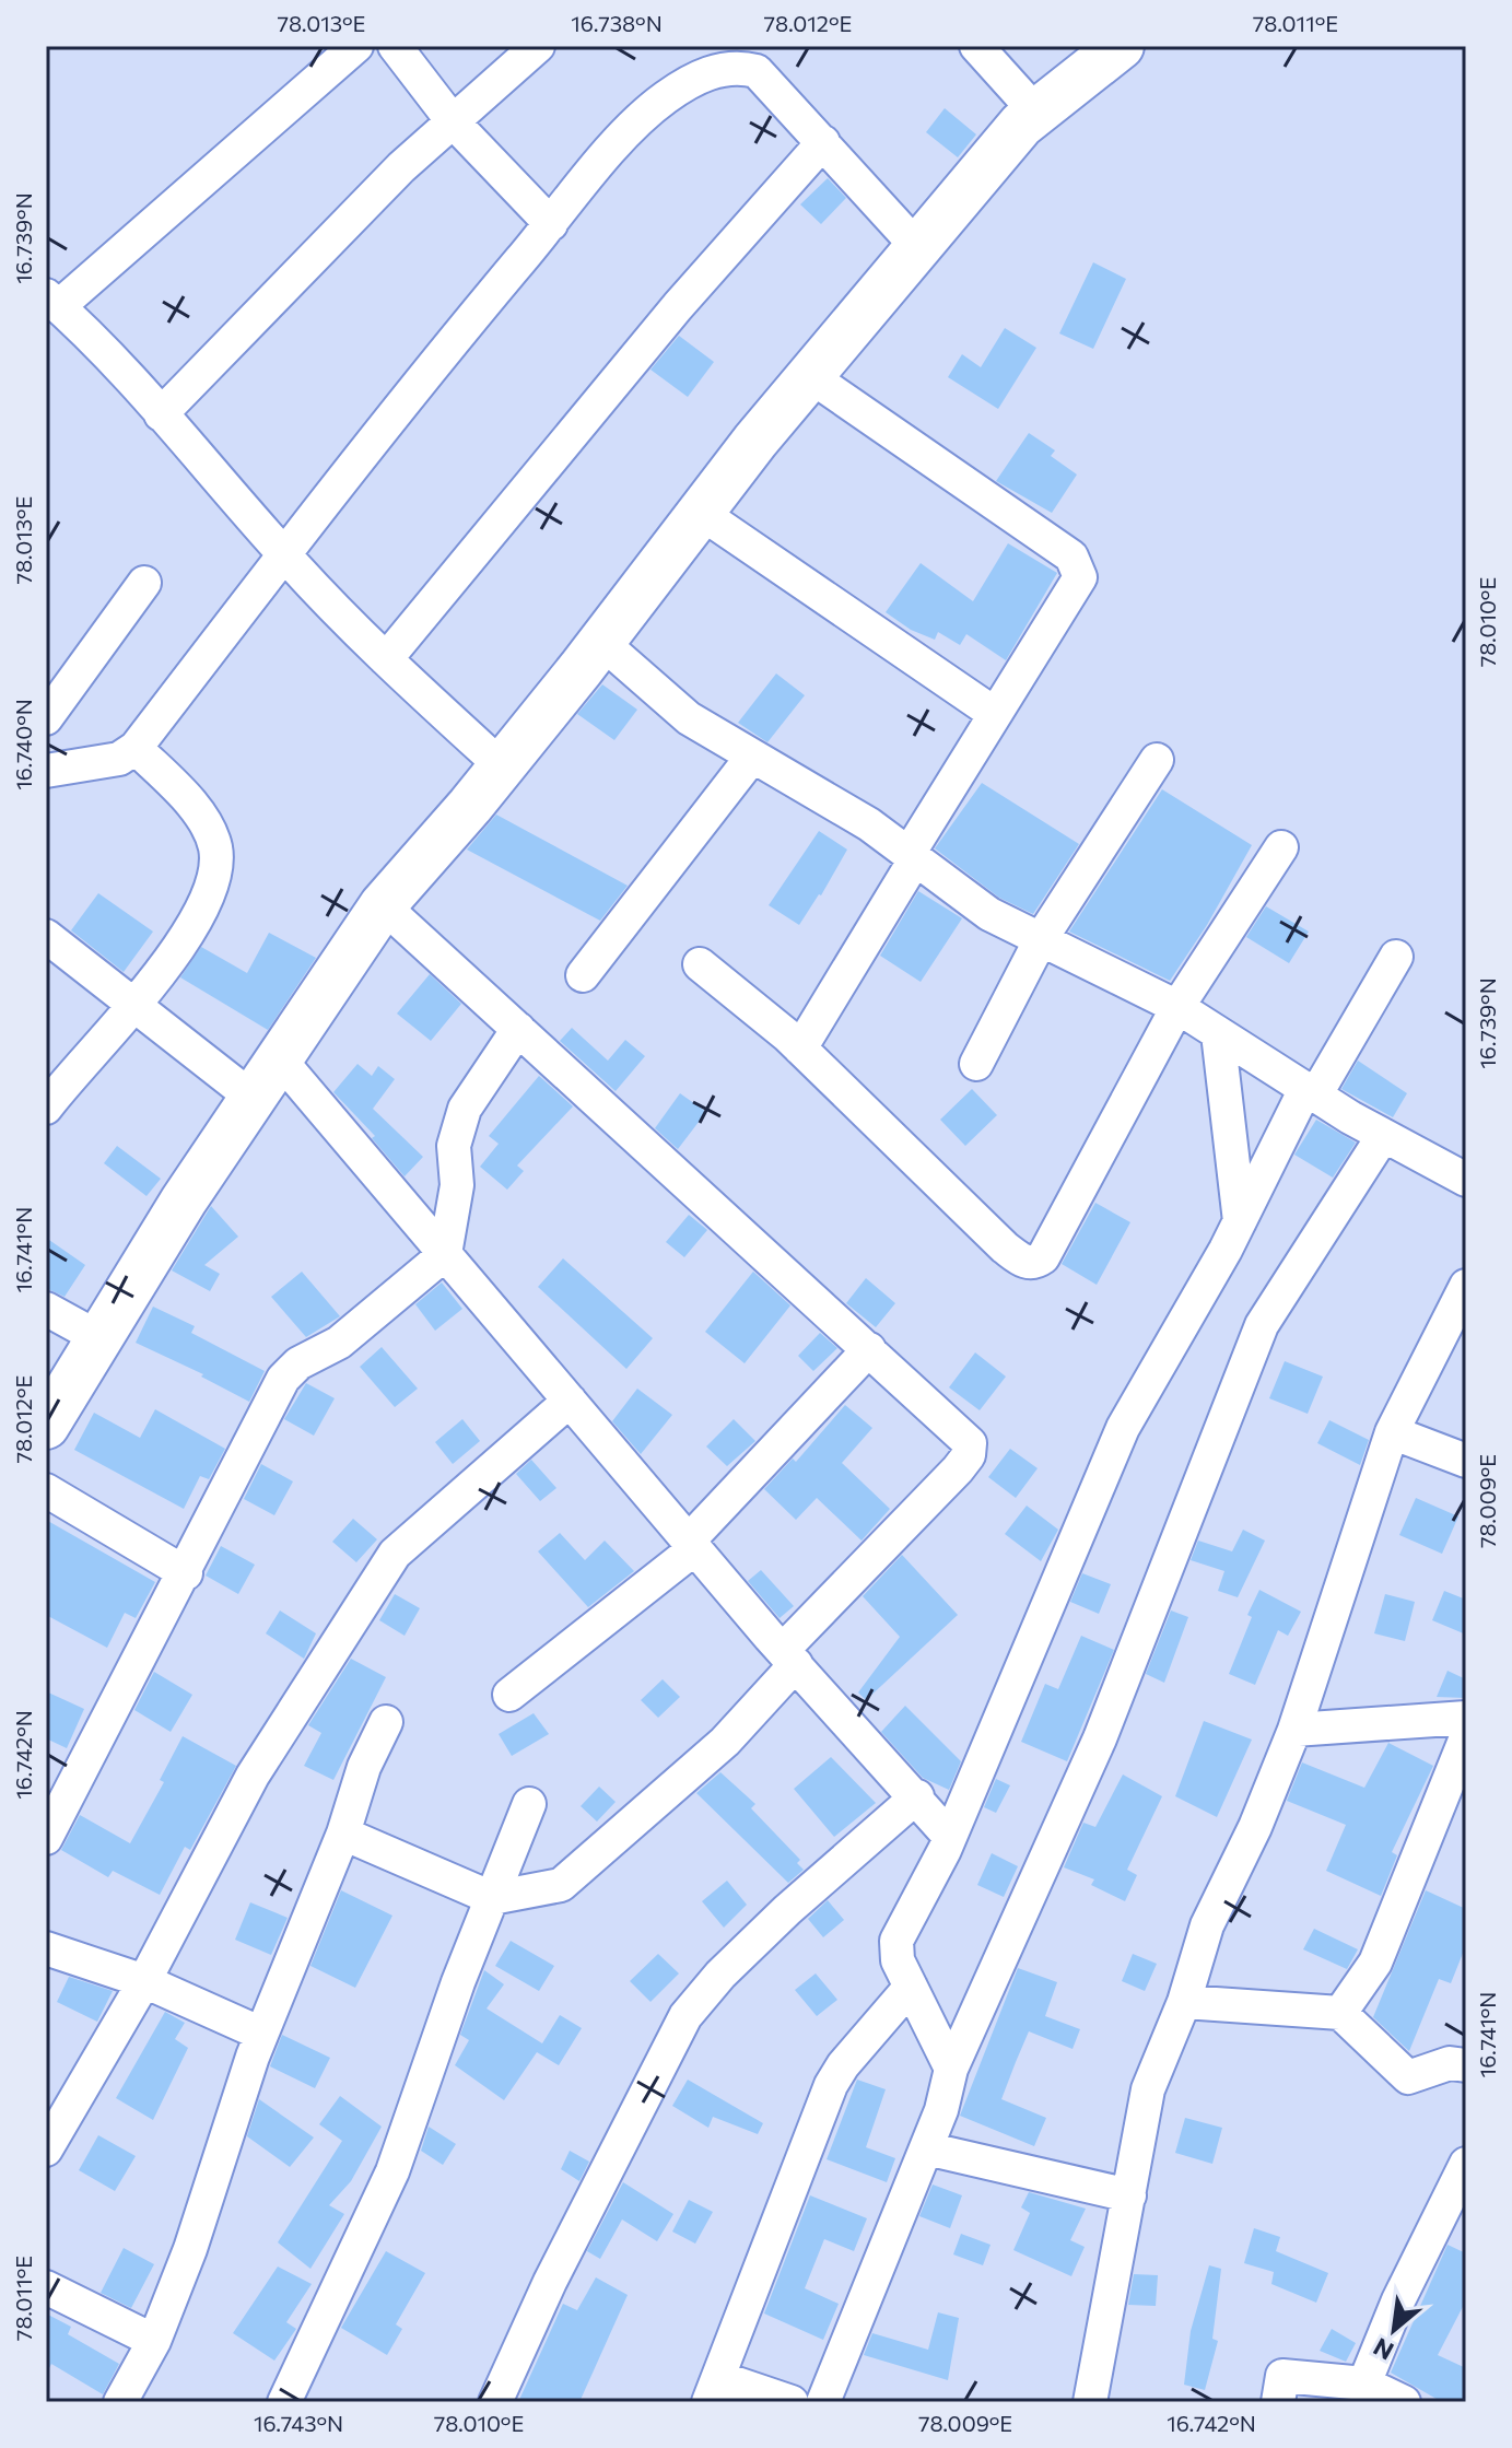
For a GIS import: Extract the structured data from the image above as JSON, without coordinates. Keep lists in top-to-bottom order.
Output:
{
  "north": "bottom left",
  "coordinates": [
    "78.013°E",
    "16.738°N",
    "78.012°E",
    "78.011°E",
    "16.739°N",
    "78.010°E",
    "16.740°N",
    "16.741°N",
    "78.009°E",
    "16.742°N",
    "16.743°N"
  ]
}
